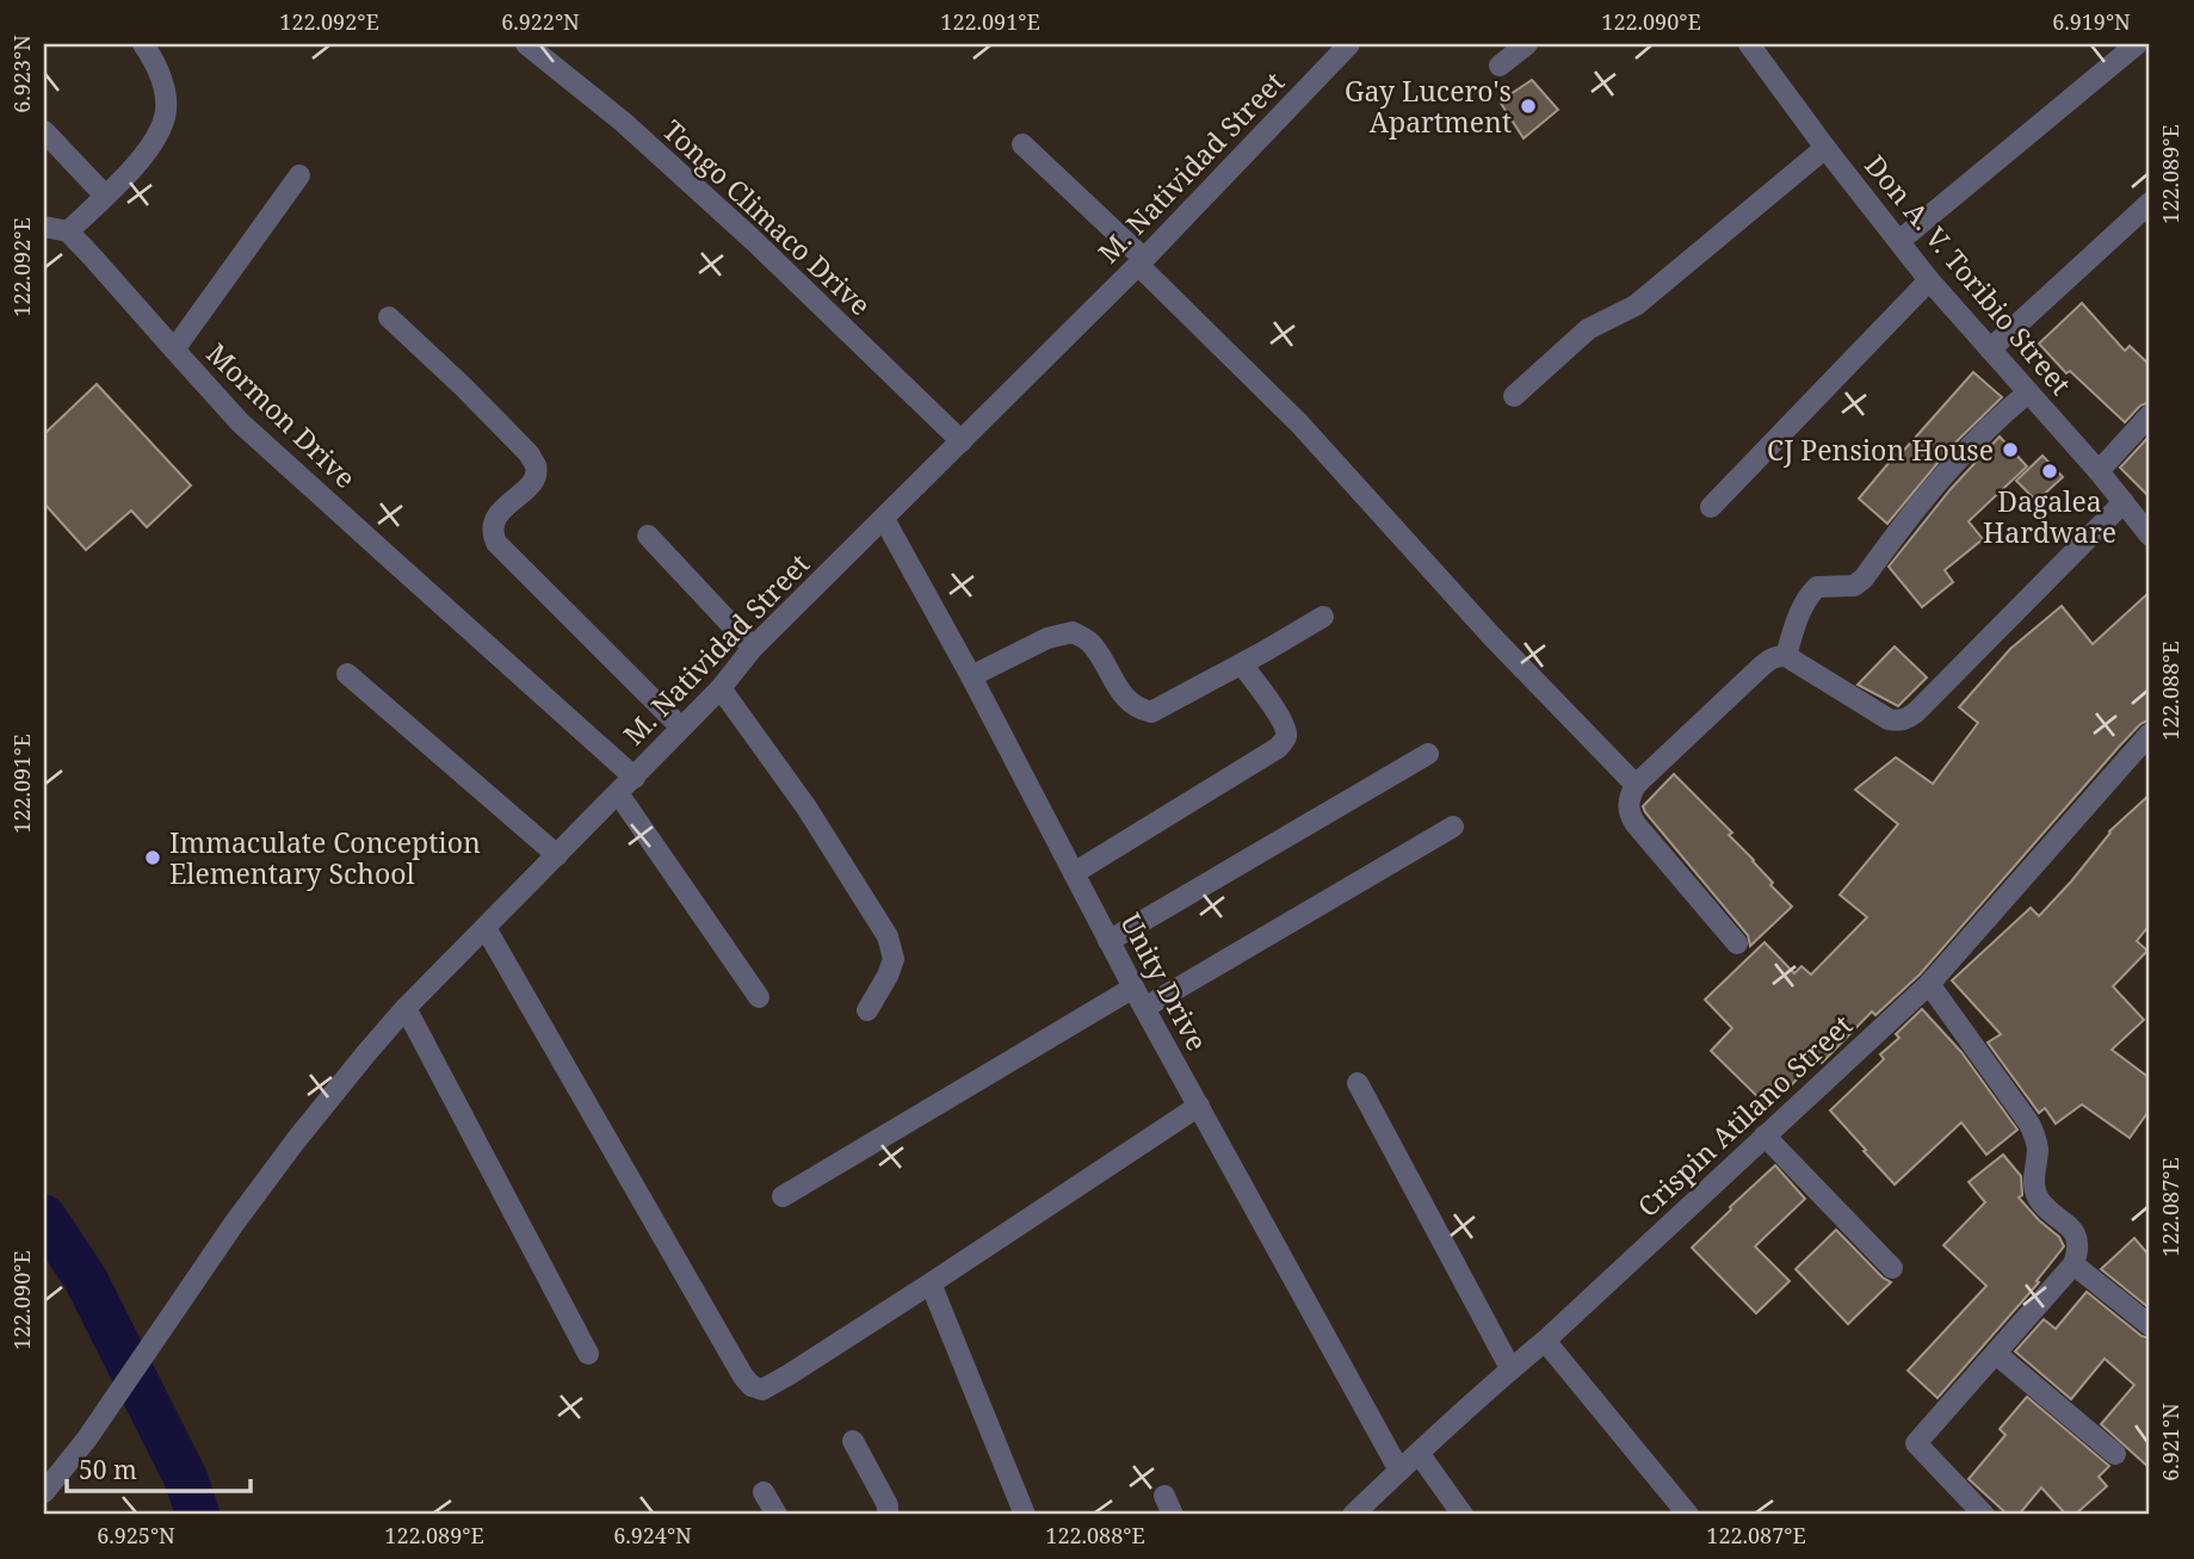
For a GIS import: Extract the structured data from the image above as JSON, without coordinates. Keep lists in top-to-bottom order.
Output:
{
  "streets": {
    "street": [
      "M. Natividad Street",
      "Tongo Climaco Drive",
      "Don A. V. Toribio Street",
      "Mormon Drive",
      "Unity Drive",
      "Crispin Atilano Street"
    ]
  },
  "crossings": [
    ["M. Natividad Street", "Tongo Climaco Drive"],
    ["M. Natividad Street", "Mormon Drive"],
    ["M. Natividad Street", "Unity Drive"],
    ["Unity Drive", "Crispin Atilano Street"]
  ],
  "places": [
    "Gay Lucero's Apartment",
    "CJ Pension House",
    "Dagalea Hardware",
    "Immaculate Conception Elementary School"
  ],
  "scale_bar": "50 m",
  "coordinates": [
    "122.092°E",
    "6.922°N",
    "122.091°E",
    "122.090°E",
    "6.919°N",
    "6.923°N",
    "122.089°E",
    "122.088°E",
    "122.087°E",
    "6.921°N",
    "6.925°N",
    "6.924°N"
  ]
}
